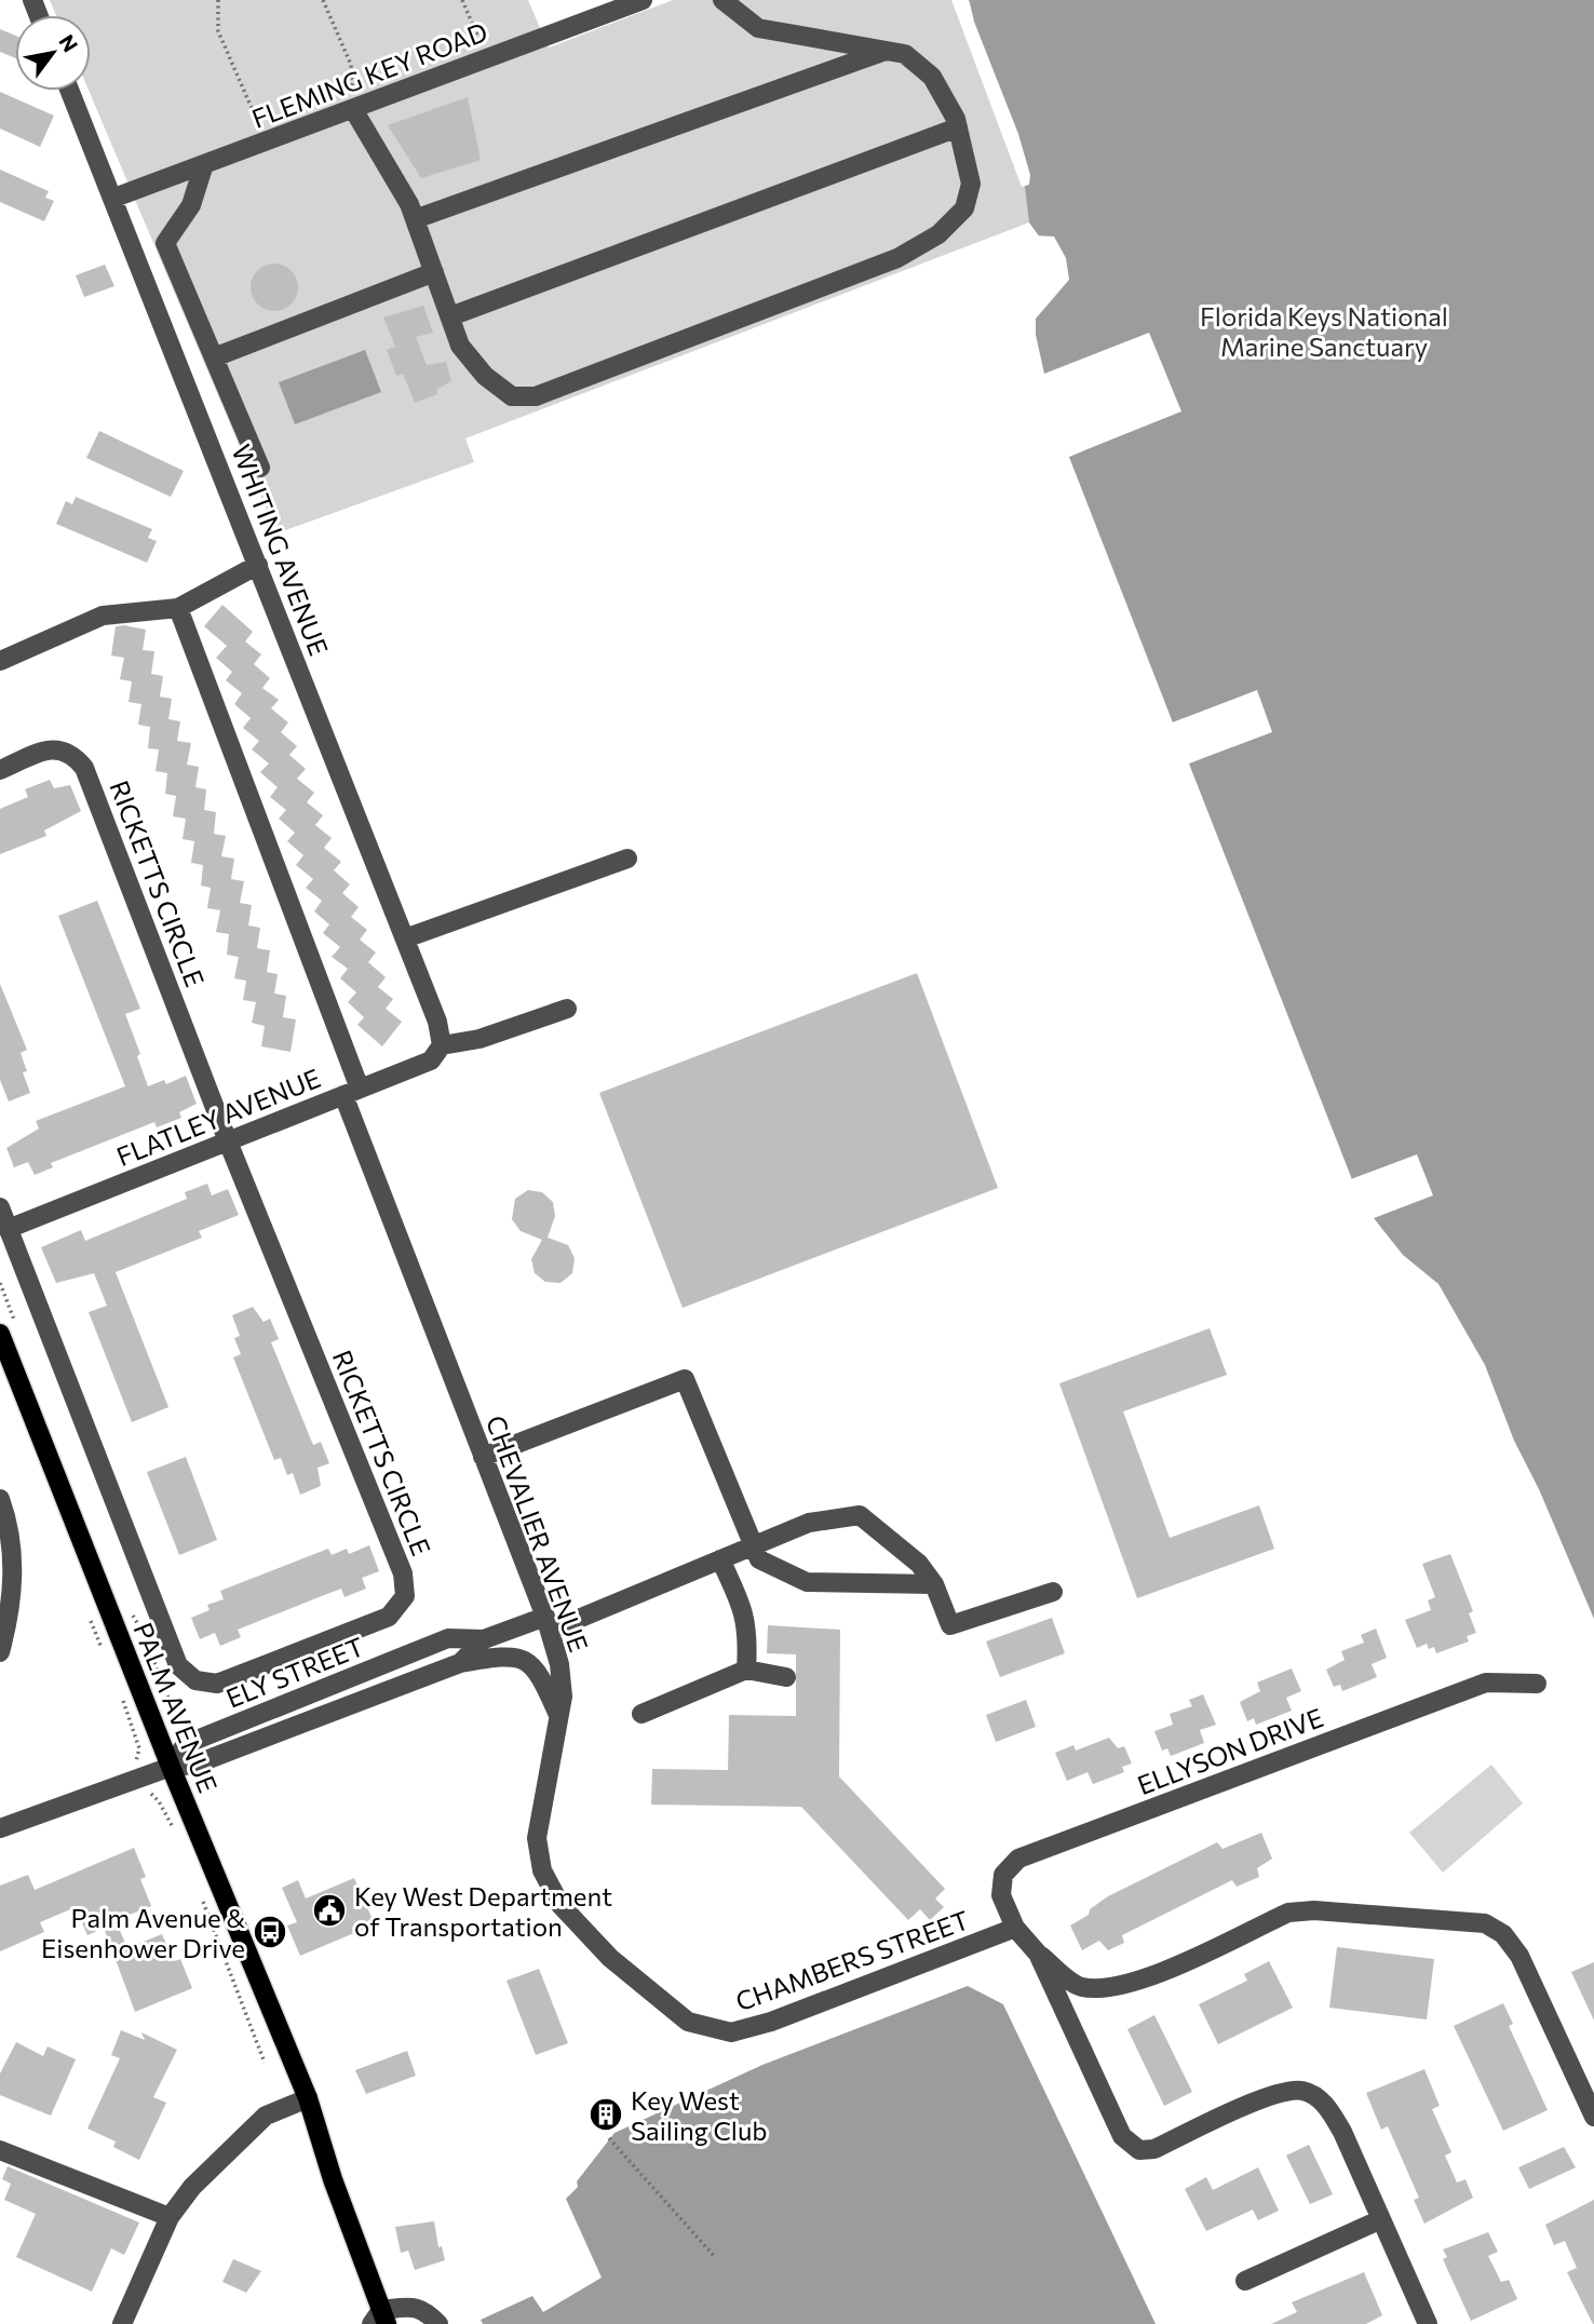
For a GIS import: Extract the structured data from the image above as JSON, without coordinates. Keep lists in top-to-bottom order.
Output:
{
  "streets": {
    "main road": ["PALM AVENUE"],
    "street": [
      "FLEMING KEY ROAD",
      "WHITING AVENUE",
      "RICKETTS CIRCLE",
      "FLATLEY AVENUE",
      "CHEVALIER AVENUE",
      "ELY STREET",
      "ELLYSON DRIVE",
      "CHAMBERS STREET"
    ]
  },
  "crossings": [
    ["FLEMING KEY ROAD", "WHITING AVENUE"],
    ["WHITING AVENUE", "FLATLEY AVENUE"],
    ["RICKETTS CIRCLE", "FLATLEY AVENUE"],
    ["FLATLEY AVENUE", "CHEVALIER AVENUE"],
    ["CHEVALIER AVENUE", "ELY STREET"],
    ["CHEVALIER AVENUE", "CHAMBERS STREET"],
    ["ELY STREET", "PALM AVENUE"],
    ["ELLYSON DRIVE", "CHAMBERS STREET"]
  ],
  "parks": ["Florida Keys National Marine Sanctuary"],
  "places": {
    "public building": ["Key West Department of Transportation"],
    "bus stop": ["Palm Avenue & Eisenhower Drive"],
    "building": ["Key West Sailing Club"]
  },
  "north": "top right"
}
